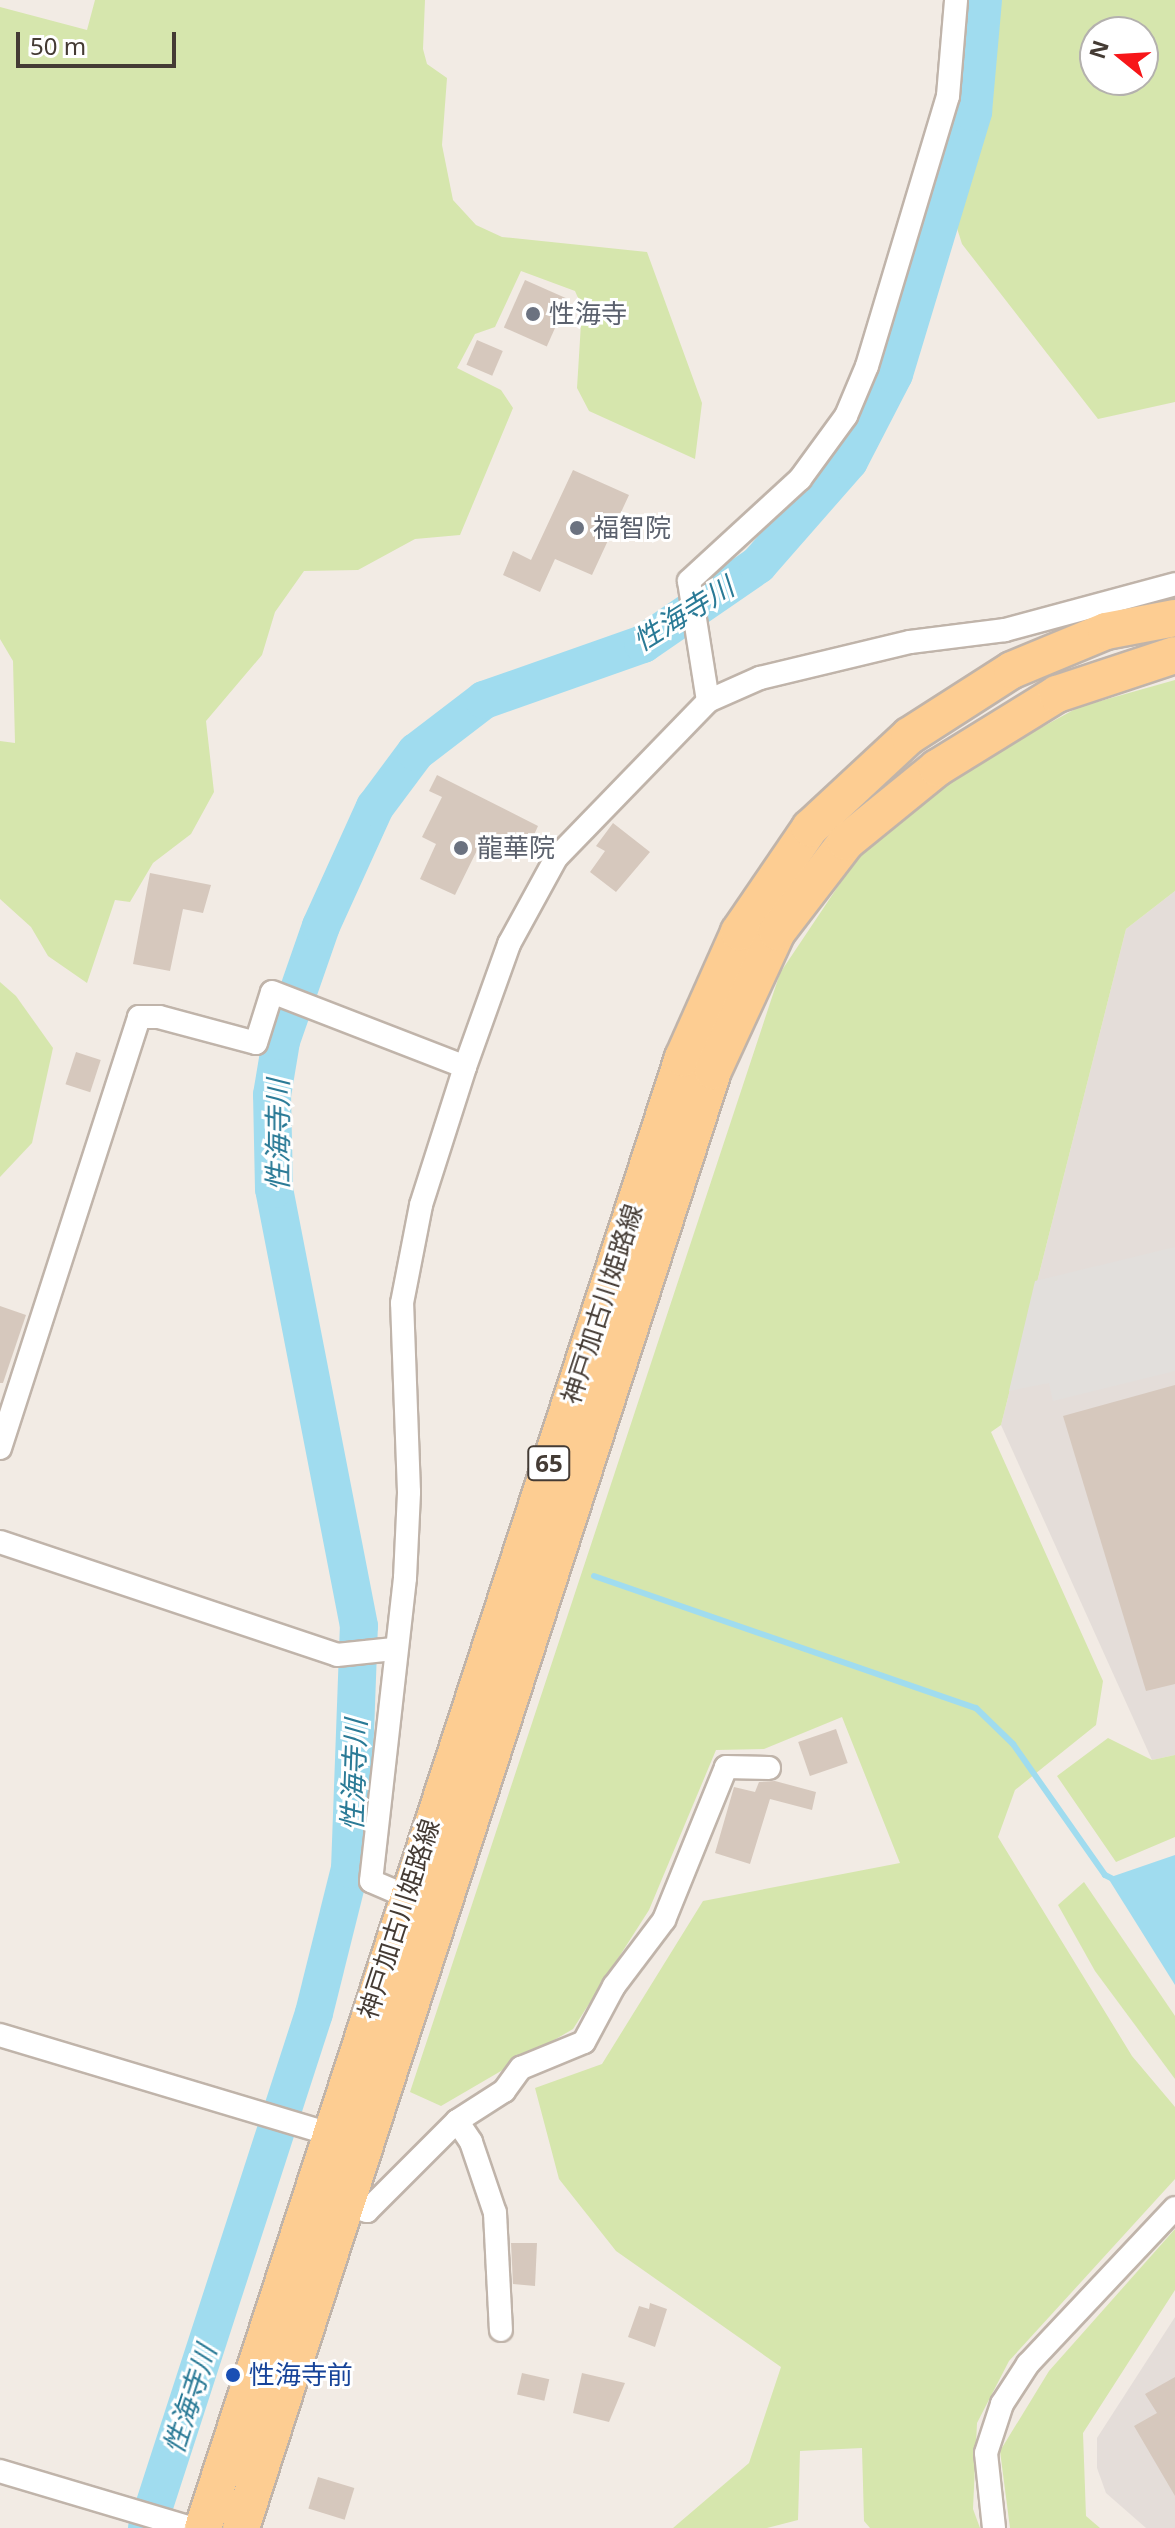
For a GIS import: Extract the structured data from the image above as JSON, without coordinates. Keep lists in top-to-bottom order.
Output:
{
  "streets": {
    "main road": ["神戸加古川姫路線", "65"]
  },
  "water": ["性海寺川"],
  "places": [
    "性海寺",
    "福智院",
    "龍華院",
    "性海寺前"
  ],
  "scale_bar": "50 m",
  "north": "left"
}
